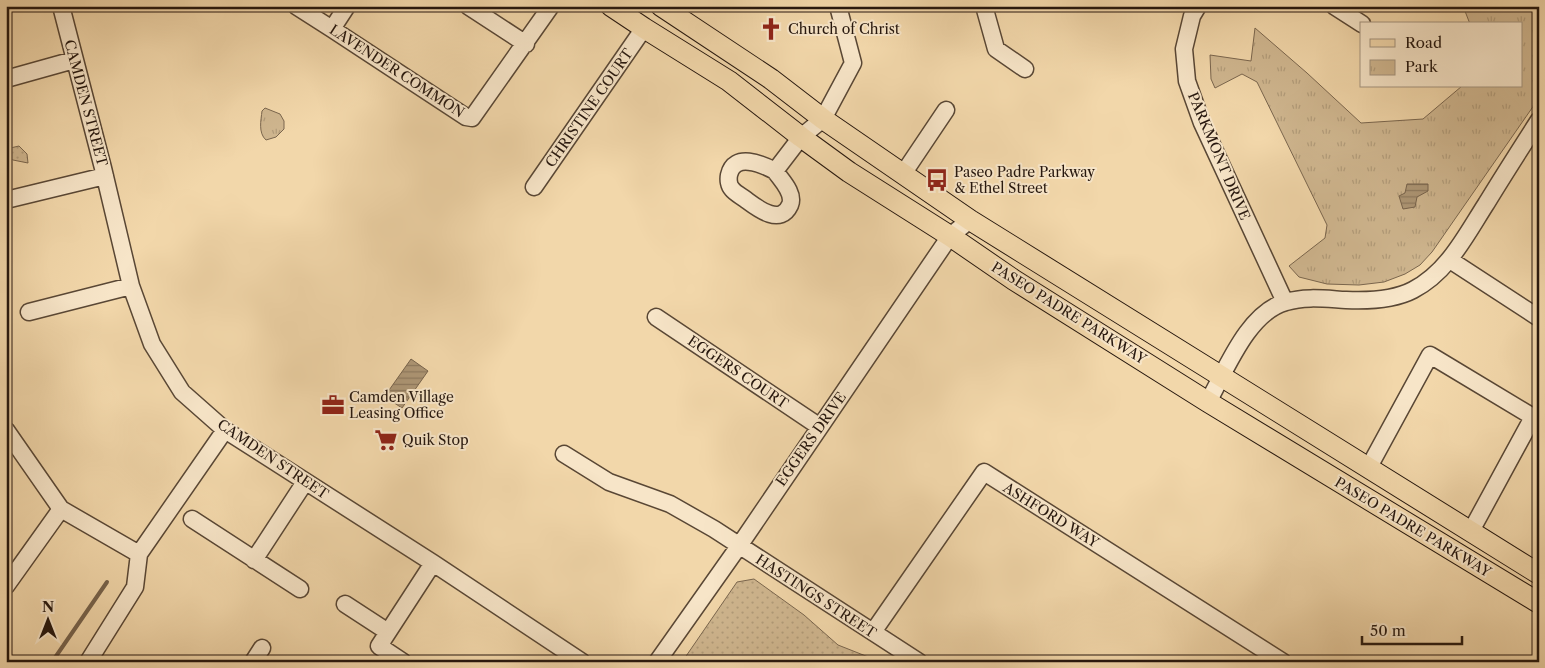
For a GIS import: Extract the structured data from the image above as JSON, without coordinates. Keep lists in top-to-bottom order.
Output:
{
  "streets": {
    "main road": ["PASEO PADRE PARKWAY"],
    "street": [
      "LAVENDER COMMON",
      "CAMDEN STREET",
      "CHRISTINE COURT",
      "PARKMONT DRIVE",
      "EGGERS COURT",
      "EGGERS DRIVE",
      "ASHFORD WAY",
      "HASTINGS STREET"
    ]
  },
  "crossings": [
    ["CHRISTINE COURT", "PASEO PADRE PARKWAY"],
    ["PASEO PADRE PARKWAY", "EGGERS DRIVE"],
    ["EGGERS COURT", "EGGERS DRIVE"],
    ["EGGERS DRIVE", "HASTINGS STREET"],
    ["ASHFORD WAY", "HASTINGS STREET"]
  ],
  "places": {
    "church": ["Church of Christ"],
    "bus stop": ["Paseo Padre Parkway & Ethel Street"],
    "office": ["Camden Village Leasing Office"],
    "supermarket": ["Quik Stop"]
  },
  "legend": ["Road", "Park"],
  "scale_bar": "50 m",
  "north": "top"
}
